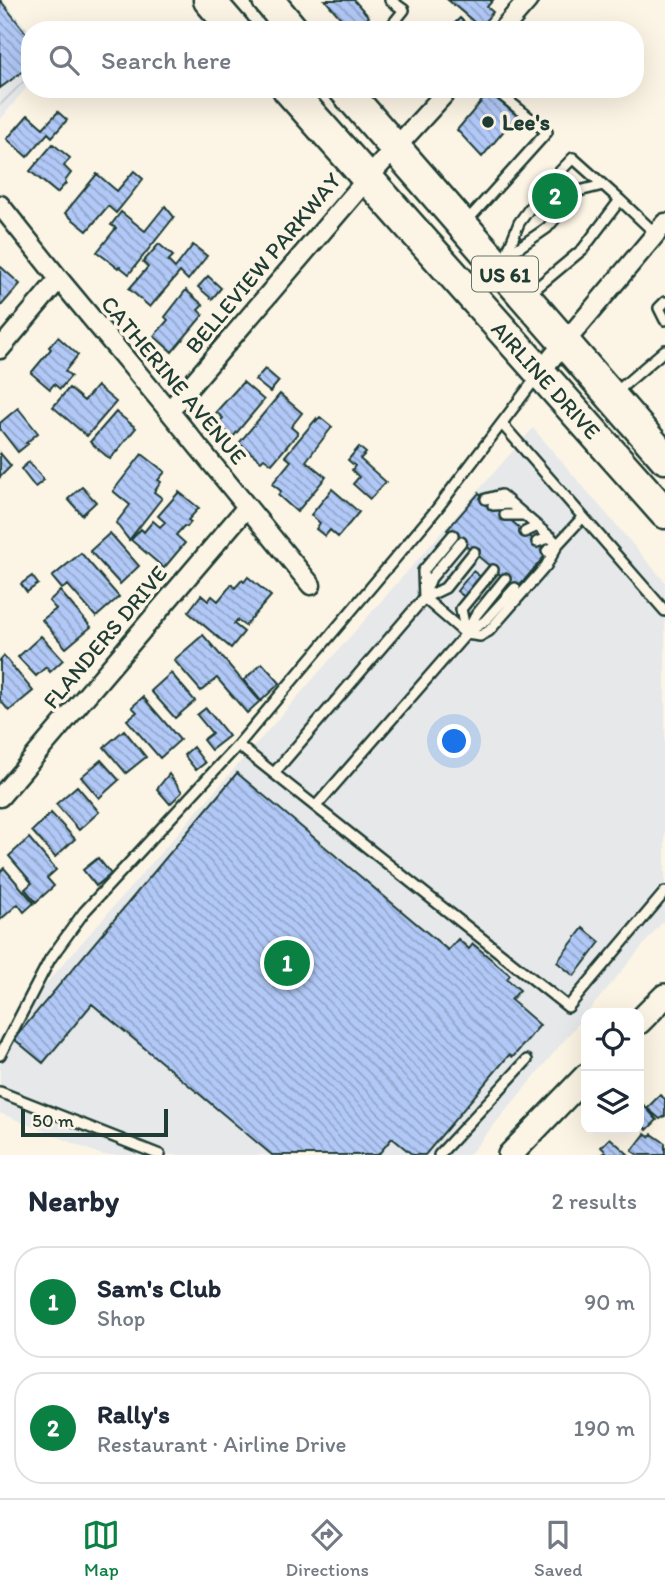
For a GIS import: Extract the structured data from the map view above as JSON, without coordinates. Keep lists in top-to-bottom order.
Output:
{
  "streets": {
    "highway": ["US 61", "AIRLINE DRIVE"],
    "street": ["BELLEVIEW PARKWAY", "CATHERINE AVENUE", "FLANDERS DRIVE"]
  },
  "crossings": [
    ["BELLEVIEW PARKWAY", "CATHERINE AVENUE"],
    ["BELLEVIEW PARKWAY", "AIRLINE DRIVE"],
    ["CATHERINE AVENUE", "FLANDERS DRIVE"]
  ],
  "places": ["Lee's"],
  "scale_bar": "50 m",
  "page": {
    "search": "Search here",
    "pins": ["2", "1"],
    "scale": "50 m",
    "heading": ["Nearby", "2 results"],
    "list": [
      {
        "mark": "1",
        "name": "Sam's Club",
        "note": "Shop",
        "value": "90 m"
      },
      {
        "mark": "2",
        "name": "Rally's",
        "note": "Restaurant · Airline Drive",
        "value": "190 m"
      }
    ],
    "nav": ["Map", "Directions", "Saved"]
  }
}
